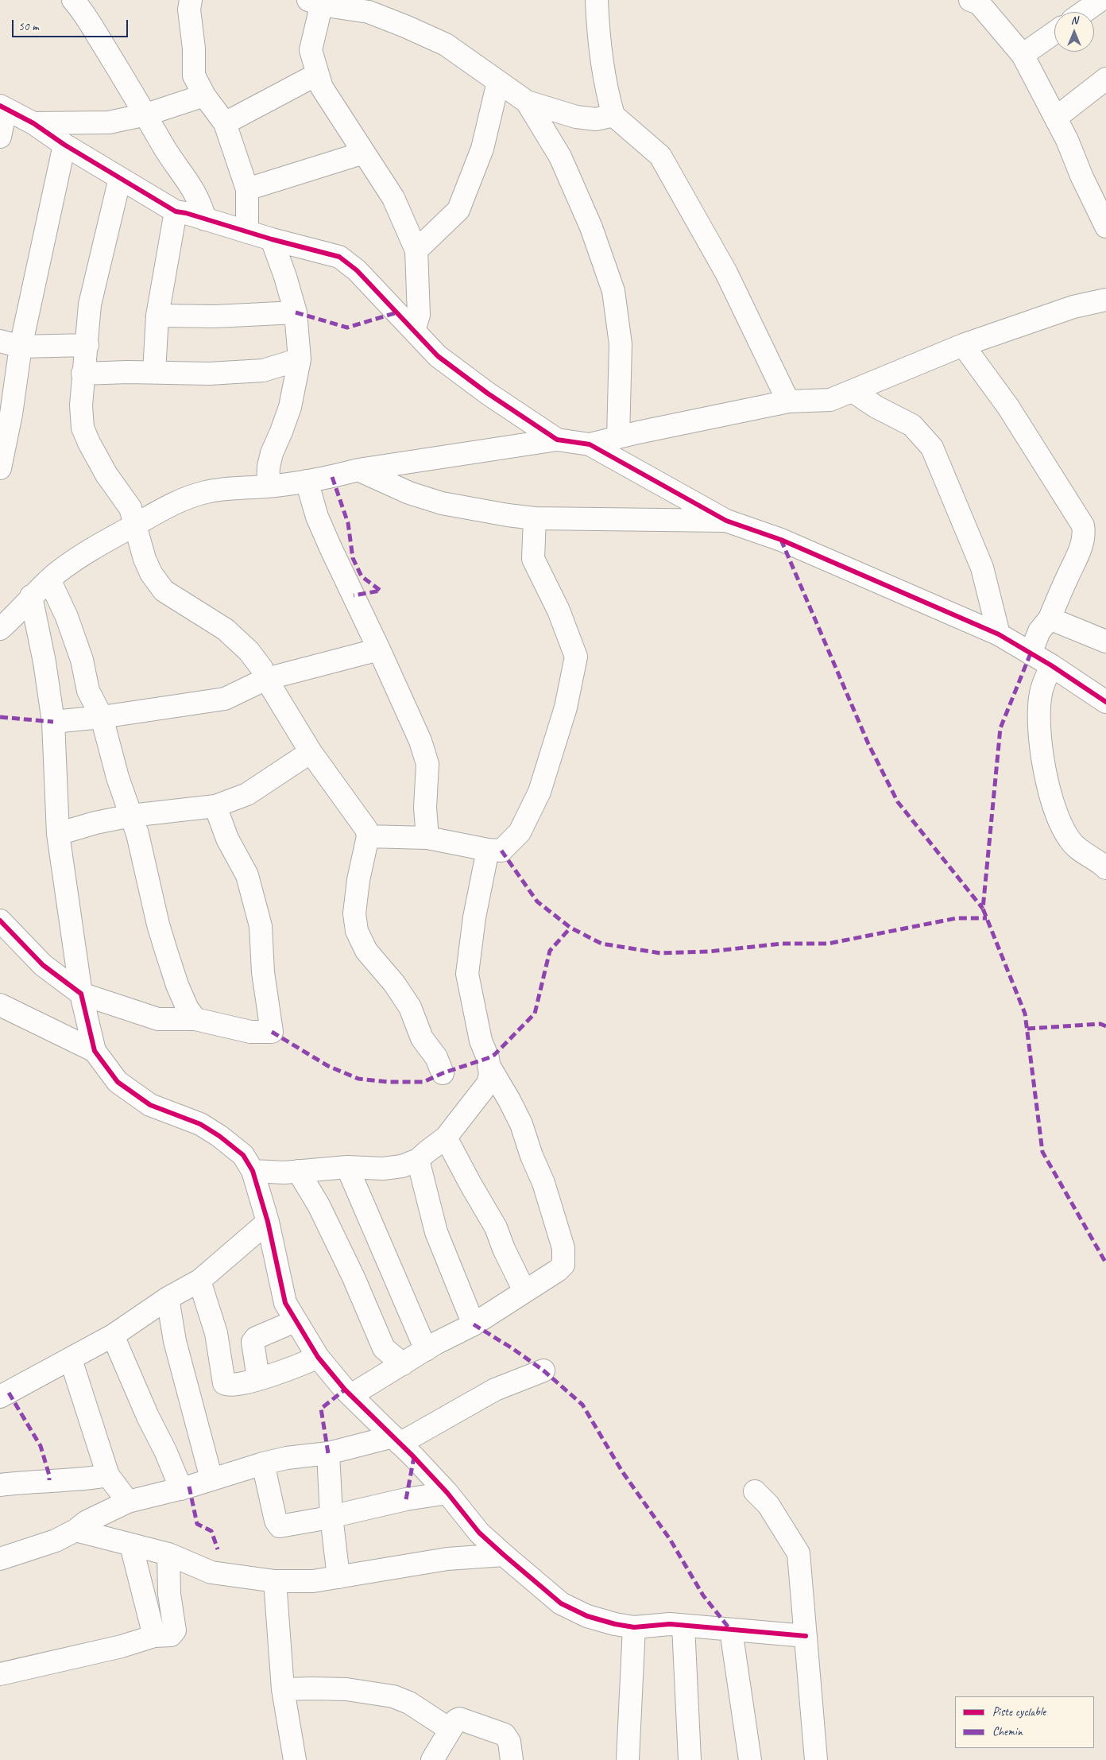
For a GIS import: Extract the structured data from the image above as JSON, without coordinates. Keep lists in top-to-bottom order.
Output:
{
  "legend": ["Piste cyclable", "Chemin"],
  "scale_bar": "50 m",
  "north": "top"
}
